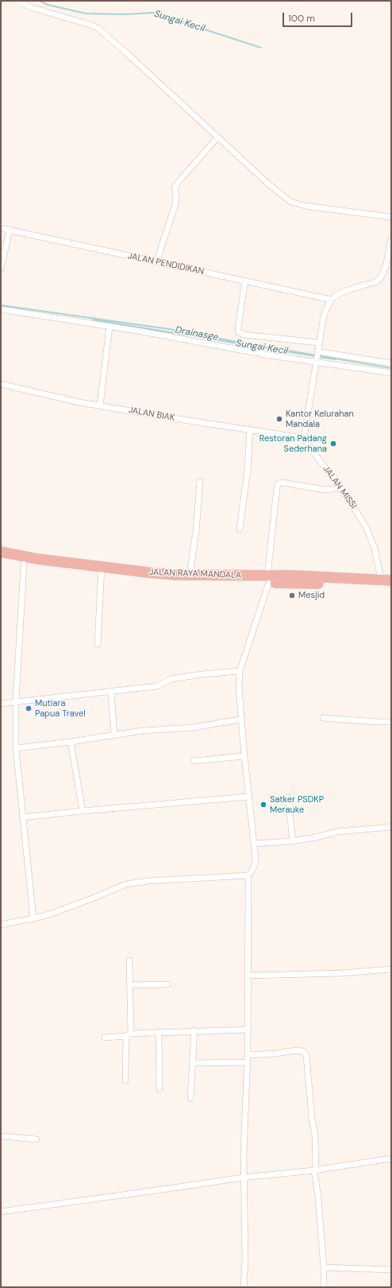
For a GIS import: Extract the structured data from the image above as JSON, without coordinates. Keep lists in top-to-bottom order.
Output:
{
  "streets": {
    "highway": ["JALAN RAYA MANDALA"],
    "street": ["JALAN PENDIDIKAN", "JALAN BIAK", "JALAN MISSI"]
  },
  "crossings": [
    ["JALAN BIAK", "JALAN MISSI"],
    ["JALAN MISSI", "JALAN RAYA MANDALA"]
  ],
  "water": ["Sungai Kecil", "Drainasge"],
  "places": [
    "Kantor Kelurahan Mandala",
    "Restoran Padang Sederhana",
    "Mesjid",
    "Mutiara Papua Travel",
    "Satker PSDKP Merauke"
  ],
  "scale_bar": "100 m"
}
